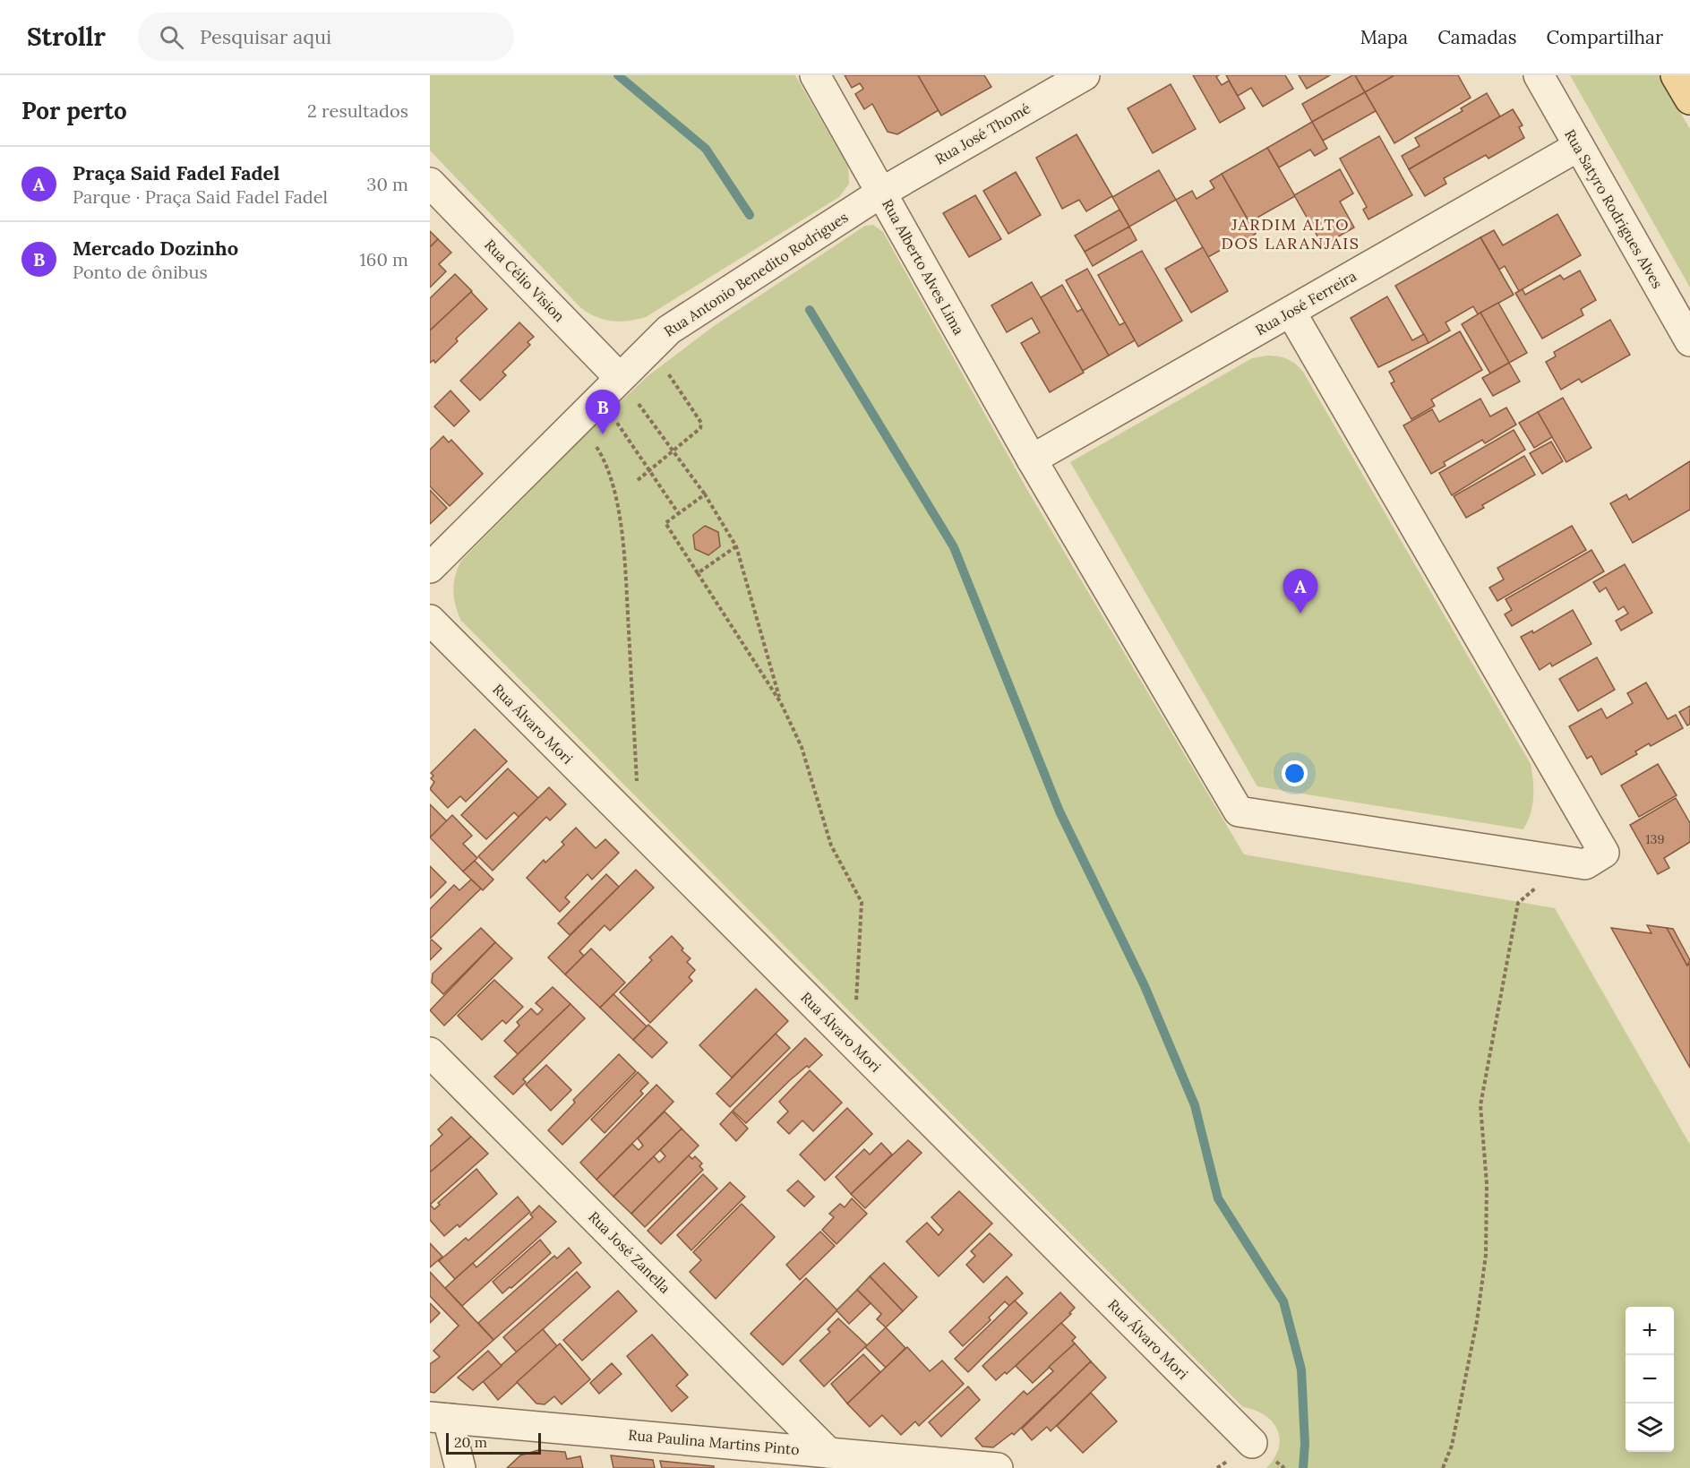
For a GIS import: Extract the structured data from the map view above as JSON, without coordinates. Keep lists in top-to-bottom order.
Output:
{
  "streets": {
    "street": [
      "Rua José Thomé",
      "Rua Satyro Rodrigues Alves",
      "Rua Alberto Alves Lima",
      "Rua Antonio Benedito Rodrigues",
      "Rua Célio Vision",
      "Rua José Ferreira",
      "Rua Álvaro Mori",
      "Rua José Zanella",
      "Rua Paulina Martins Pinto"
    ]
  },
  "crossings": [
    ["Rua José Thomé", "Rua Alberto Alves Lima"],
    ["Rua José Thomé", "Rua Antonio Benedito Rodrigues"],
    ["Rua Satyro Rodrigues Alves", "Rua José Ferreira"],
    ["Rua Alberto Alves Lima", "Rua Antonio Benedito Rodrigues"],
    ["Rua Alberto Alves Lima", "Rua José Ferreira"],
    ["Rua Antonio Benedito Rodrigues", "Rua Célio Vision"],
    ["Rua José Zanella", "Rua Paulina Martins Pinto"]
  ],
  "districts": ["JARDIM ALTO DOS LARANJAIS"],
  "house_numbers": ["139"],
  "scale_bar": "20 m",
  "page": {
    "header": "Strollr",
    "search": "Pesquisar aqui",
    "nav": ["Mapa", "Camadas", "Compartilhar"],
    "heading": ["Por perto", "2 resultados"],
    "list": [
      {
        "mark": "A",
        "name": "Praça Said Fadel Fadel",
        "note": "Parque · Praça Said Fadel Fadel",
        "value": "30 m"
      },
      {
        "mark": "B",
        "name": "Mercado Dozinho",
        "note": "Ponto de ônibus",
        "value": "160 m"
      }
    ],
    "pins": ["B", "A"],
    "map_buttons": ["+", "−"],
    "scale": "20 m"
  }
}
